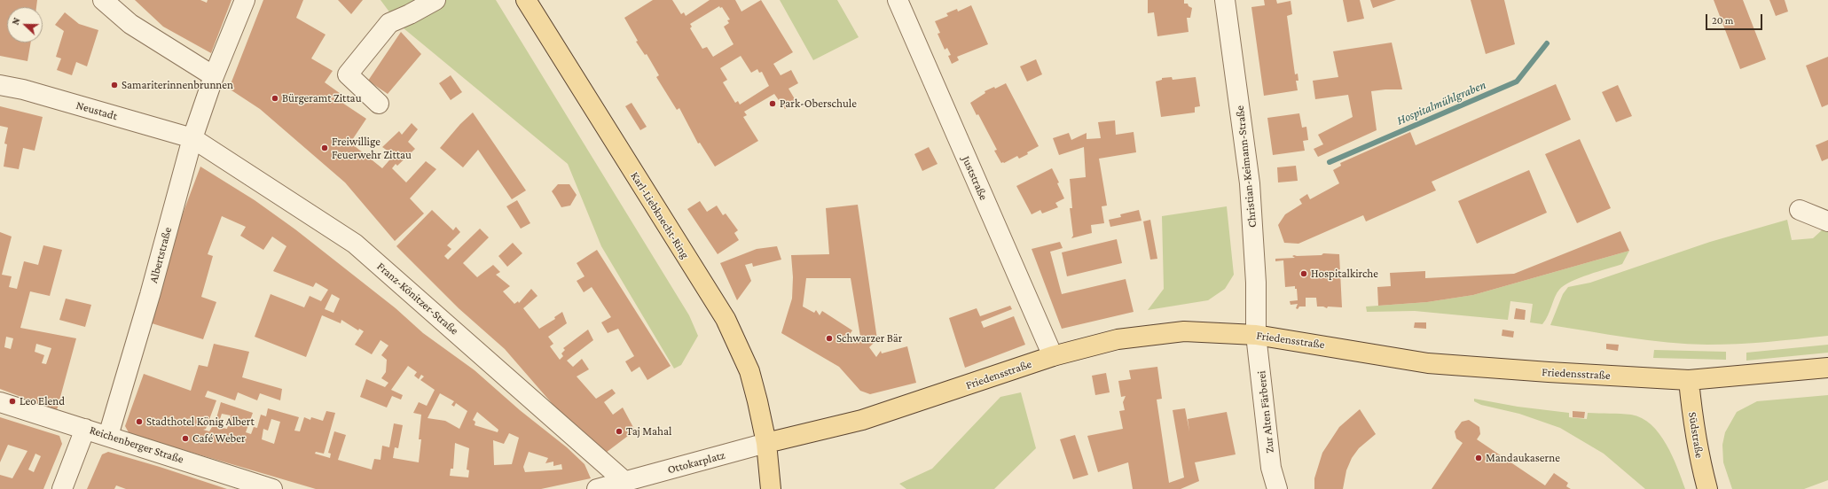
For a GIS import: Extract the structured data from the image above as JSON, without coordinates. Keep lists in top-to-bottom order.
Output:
{
  "streets": {
    "main road": ["Karl-Liebknecht-Ring", "Friedensstraße", "Südstraße"],
    "street": [
      "Neustadt",
      "Christian-Keimann-Straße",
      "Juststraße",
      "Albertstraße",
      "Franz-Könitzer-Straße",
      "Zur Alten Färberei",
      "Reichenberger Straße",
      "Ottokarplatz"
    ]
  },
  "crossings": [
    ["Neustadt", "Albertstraße"],
    ["Neustadt", "Franz-Könitzer-Straße"],
    ["Christian-Keimann-Straße", "Friedensstraße"],
    ["Christian-Keimann-Straße", "Zur Alten Färberei"],
    ["Juststraße", "Friedensstraße"],
    ["Karl-Liebknecht-Ring", "Friedensstraße"],
    ["Karl-Liebknecht-Ring", "Ottokarplatz"],
    ["Albertstraße", "Franz-Könitzer-Straße"],
    ["Albertstraße", "Reichenberger Straße"],
    ["Franz-Könitzer-Straße", "Ottokarplatz"],
    ["Friedensstraße", "Zur Alten Färberei"],
    ["Friedensstraße", "Südstraße"],
    ["Friedensstraße", "Ottokarplatz"]
  ],
  "water": ["Hospitalmühlgraben"],
  "places": [
    "Samariterinnenbrunnen",
    "Bürgeramt Zittau",
    "Park-Oberschule",
    "Freiwillige Feuerwehr Zittau",
    "Hospitalkirche",
    "Schwarzer Bär",
    "Leo Elend",
    "Stadthotel König Albert",
    "Taj Mahal",
    "Café Weber",
    "Mandaukaserne"
  ],
  "scale_bar": "20 m",
  "north": "left"
}
